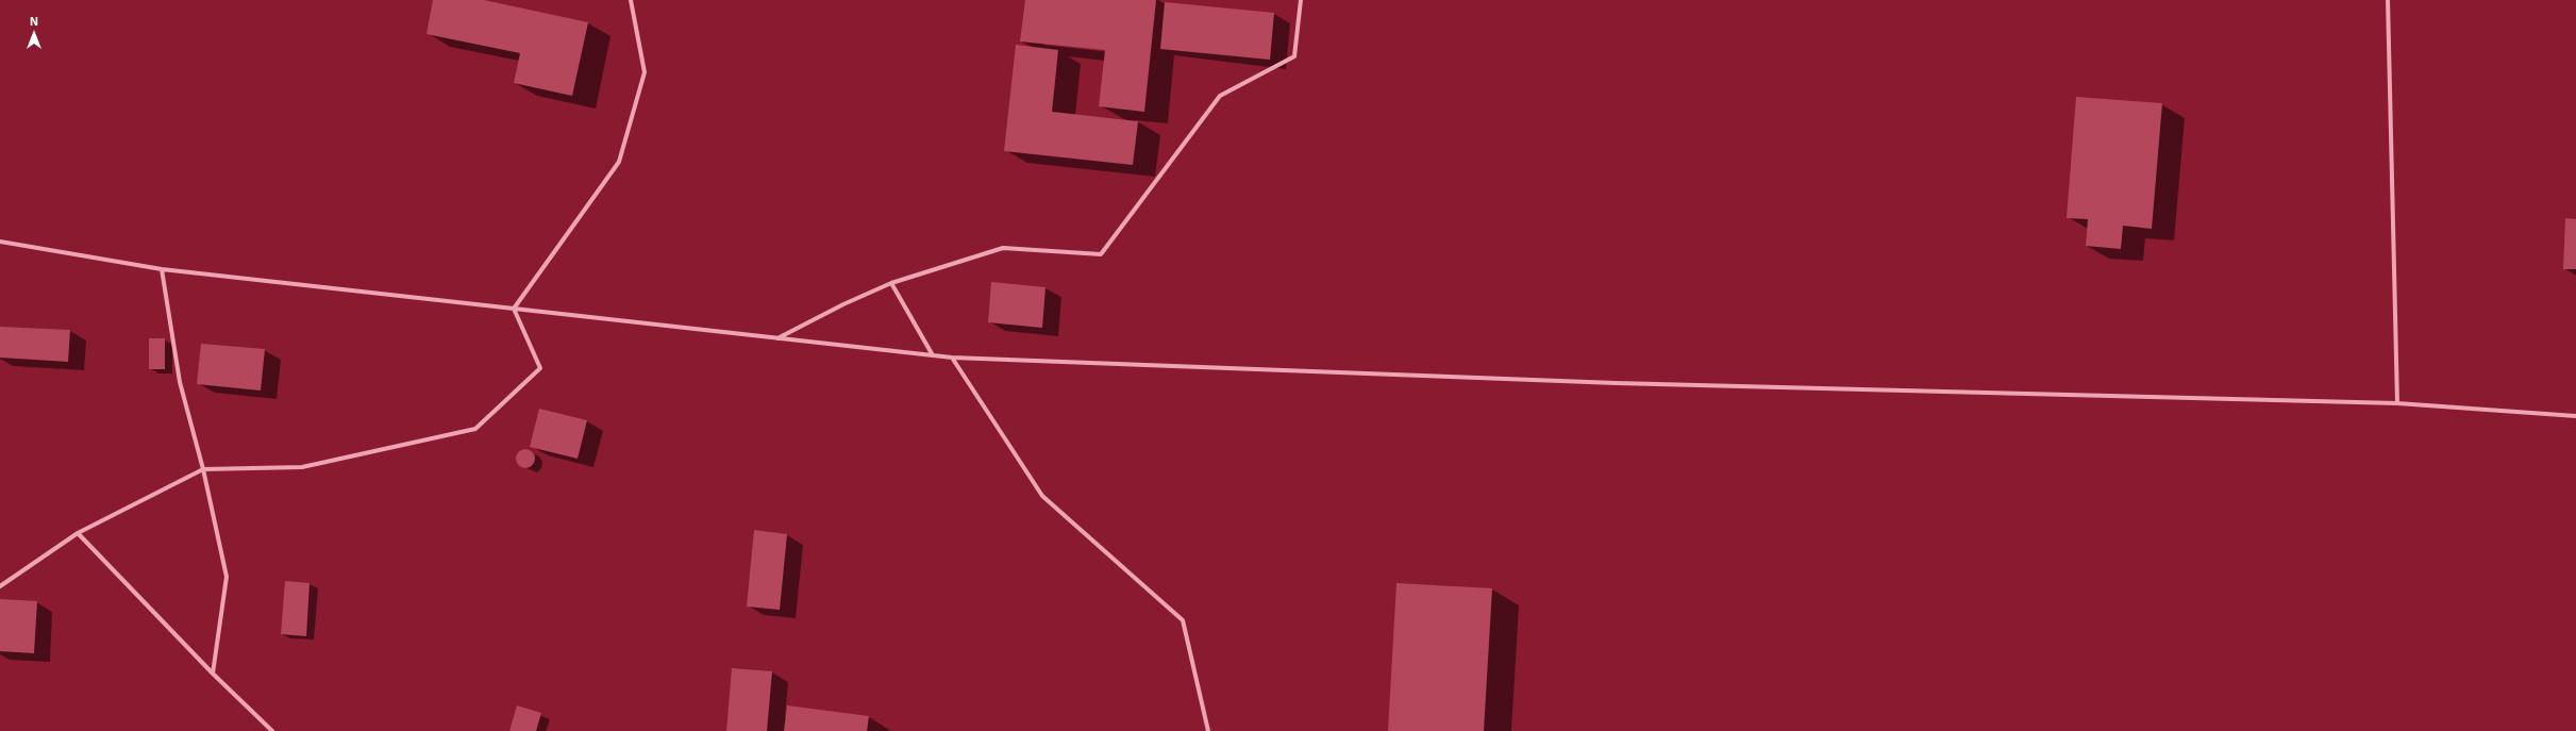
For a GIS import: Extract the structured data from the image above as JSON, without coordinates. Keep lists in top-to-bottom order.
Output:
{
  "north": "top"
}
